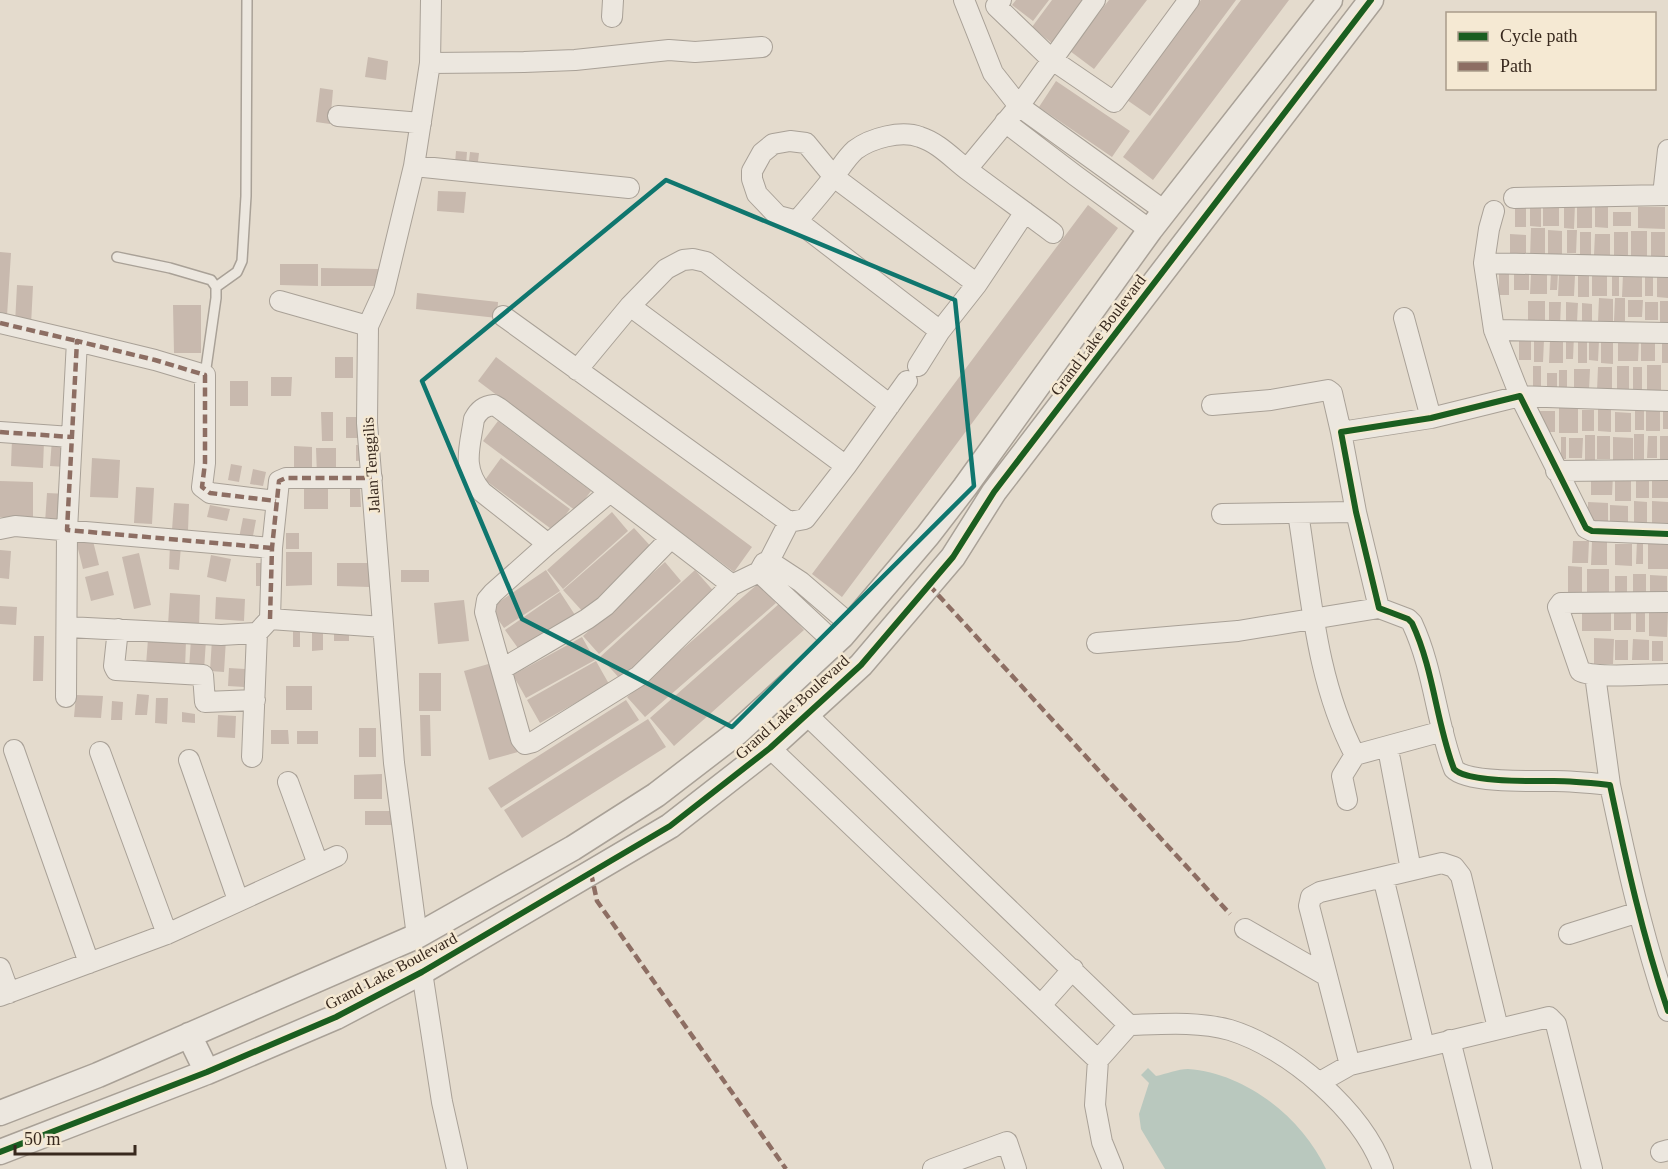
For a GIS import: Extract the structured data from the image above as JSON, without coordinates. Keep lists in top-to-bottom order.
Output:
{
  "streets": {
    "street": ["Grand Lake Boulevard", "Jalan Tenggilis"]
  },
  "crossings": [
    ["Grand Lake Boulevard", "Jalan Tenggilis"]
  ],
  "legend": ["Cycle path", "Path"],
  "scale_bar": "50 m"
}
